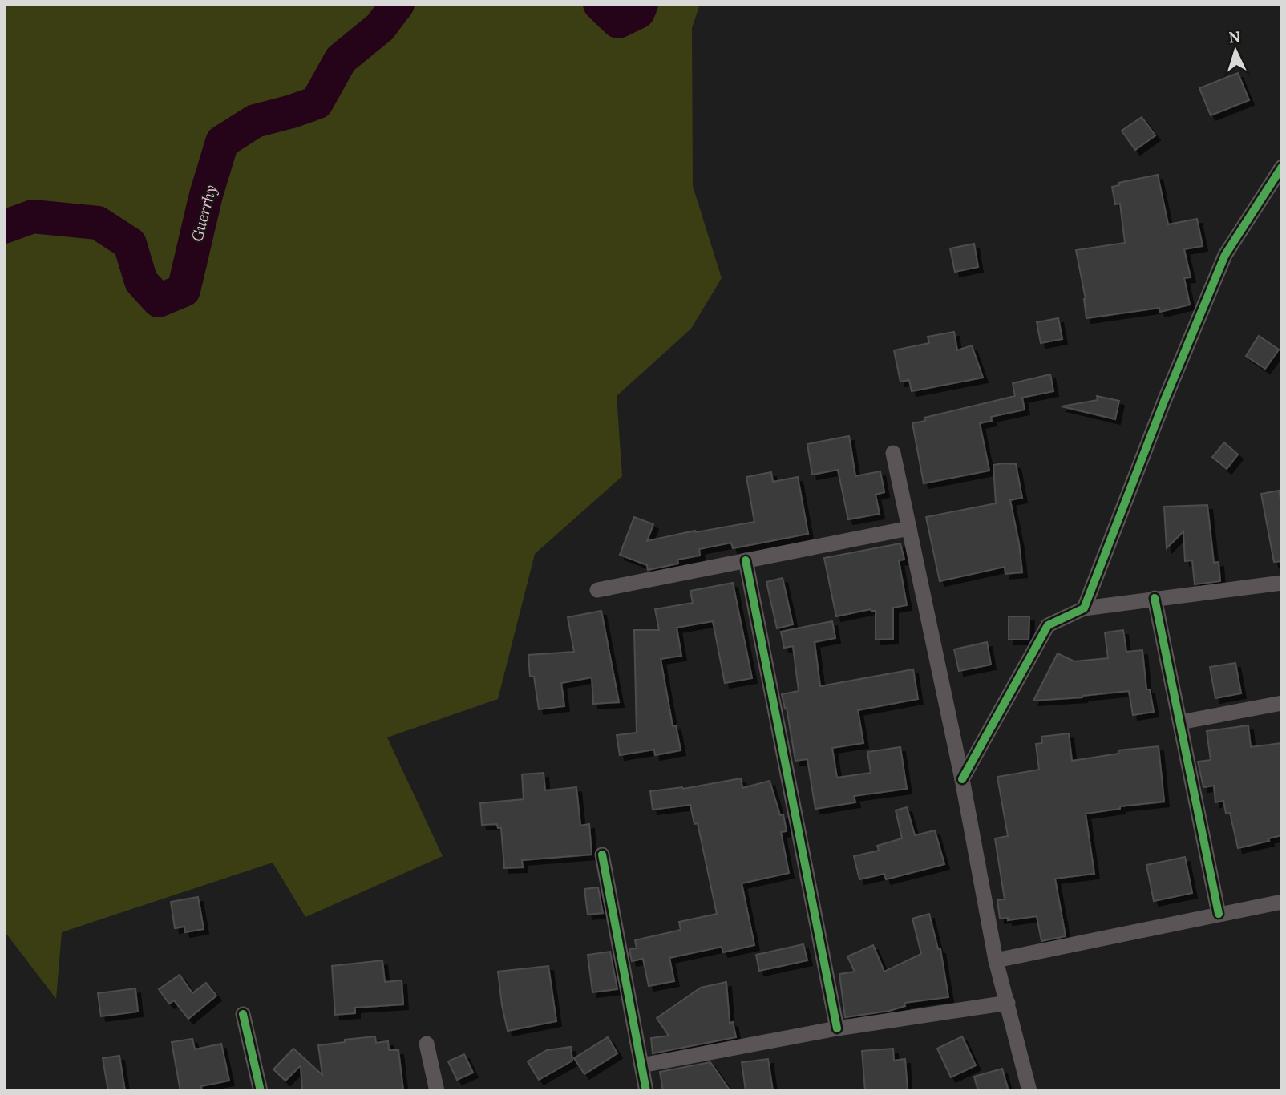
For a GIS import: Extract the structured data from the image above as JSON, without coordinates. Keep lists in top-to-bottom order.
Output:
{
  "water": ["Guerrhy"],
  "north": "top"
}
